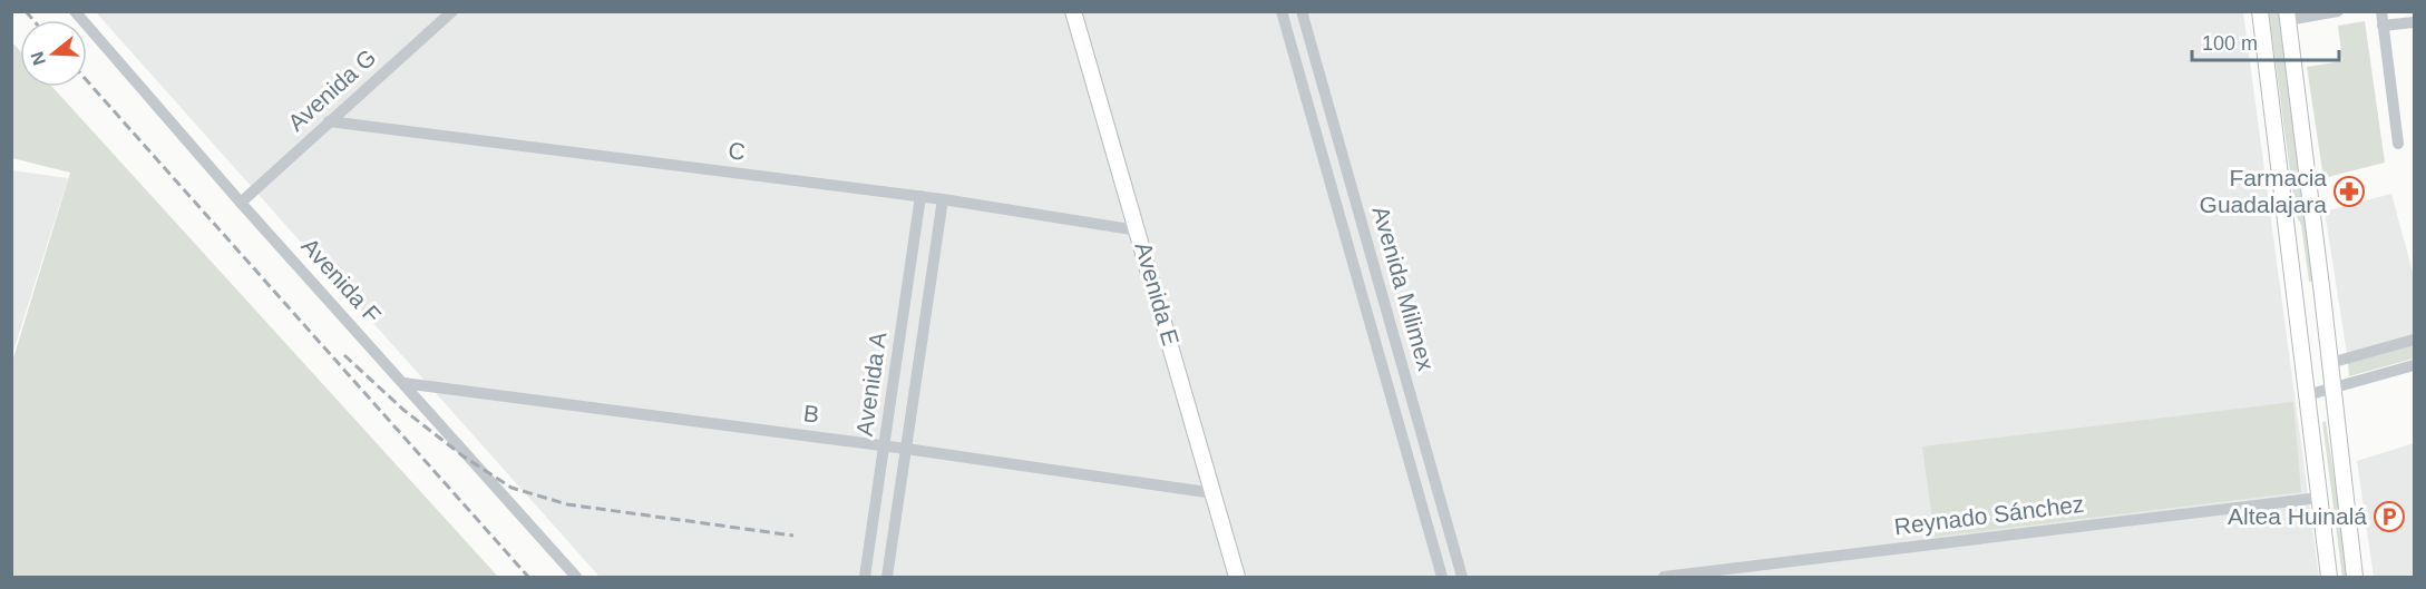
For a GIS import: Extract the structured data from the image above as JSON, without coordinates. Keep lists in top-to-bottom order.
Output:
{
  "streets": {
    "main road": ["Avenida E"],
    "street": [
      "Avenida G",
      "C",
      "Avenida F",
      "Avenida Milimex",
      "Avenida A",
      "B",
      "Reynado Sánchez"
    ]
  },
  "crossings": [
    ["Avenida G", "C"],
    ["Avenida G", "Avenida F"],
    ["C", "Avenida E"],
    ["C", "Avenida A"],
    ["Avenida F", "B"],
    ["Avenida E", "B"],
    ["Avenida A", "B"]
  ],
  "places": {
    "pharmacy": ["Farmacia Guadalajara"],
    "parking": ["Altea Huinalá"]
  },
  "scale_bar": "100 m",
  "north": "left"
}
